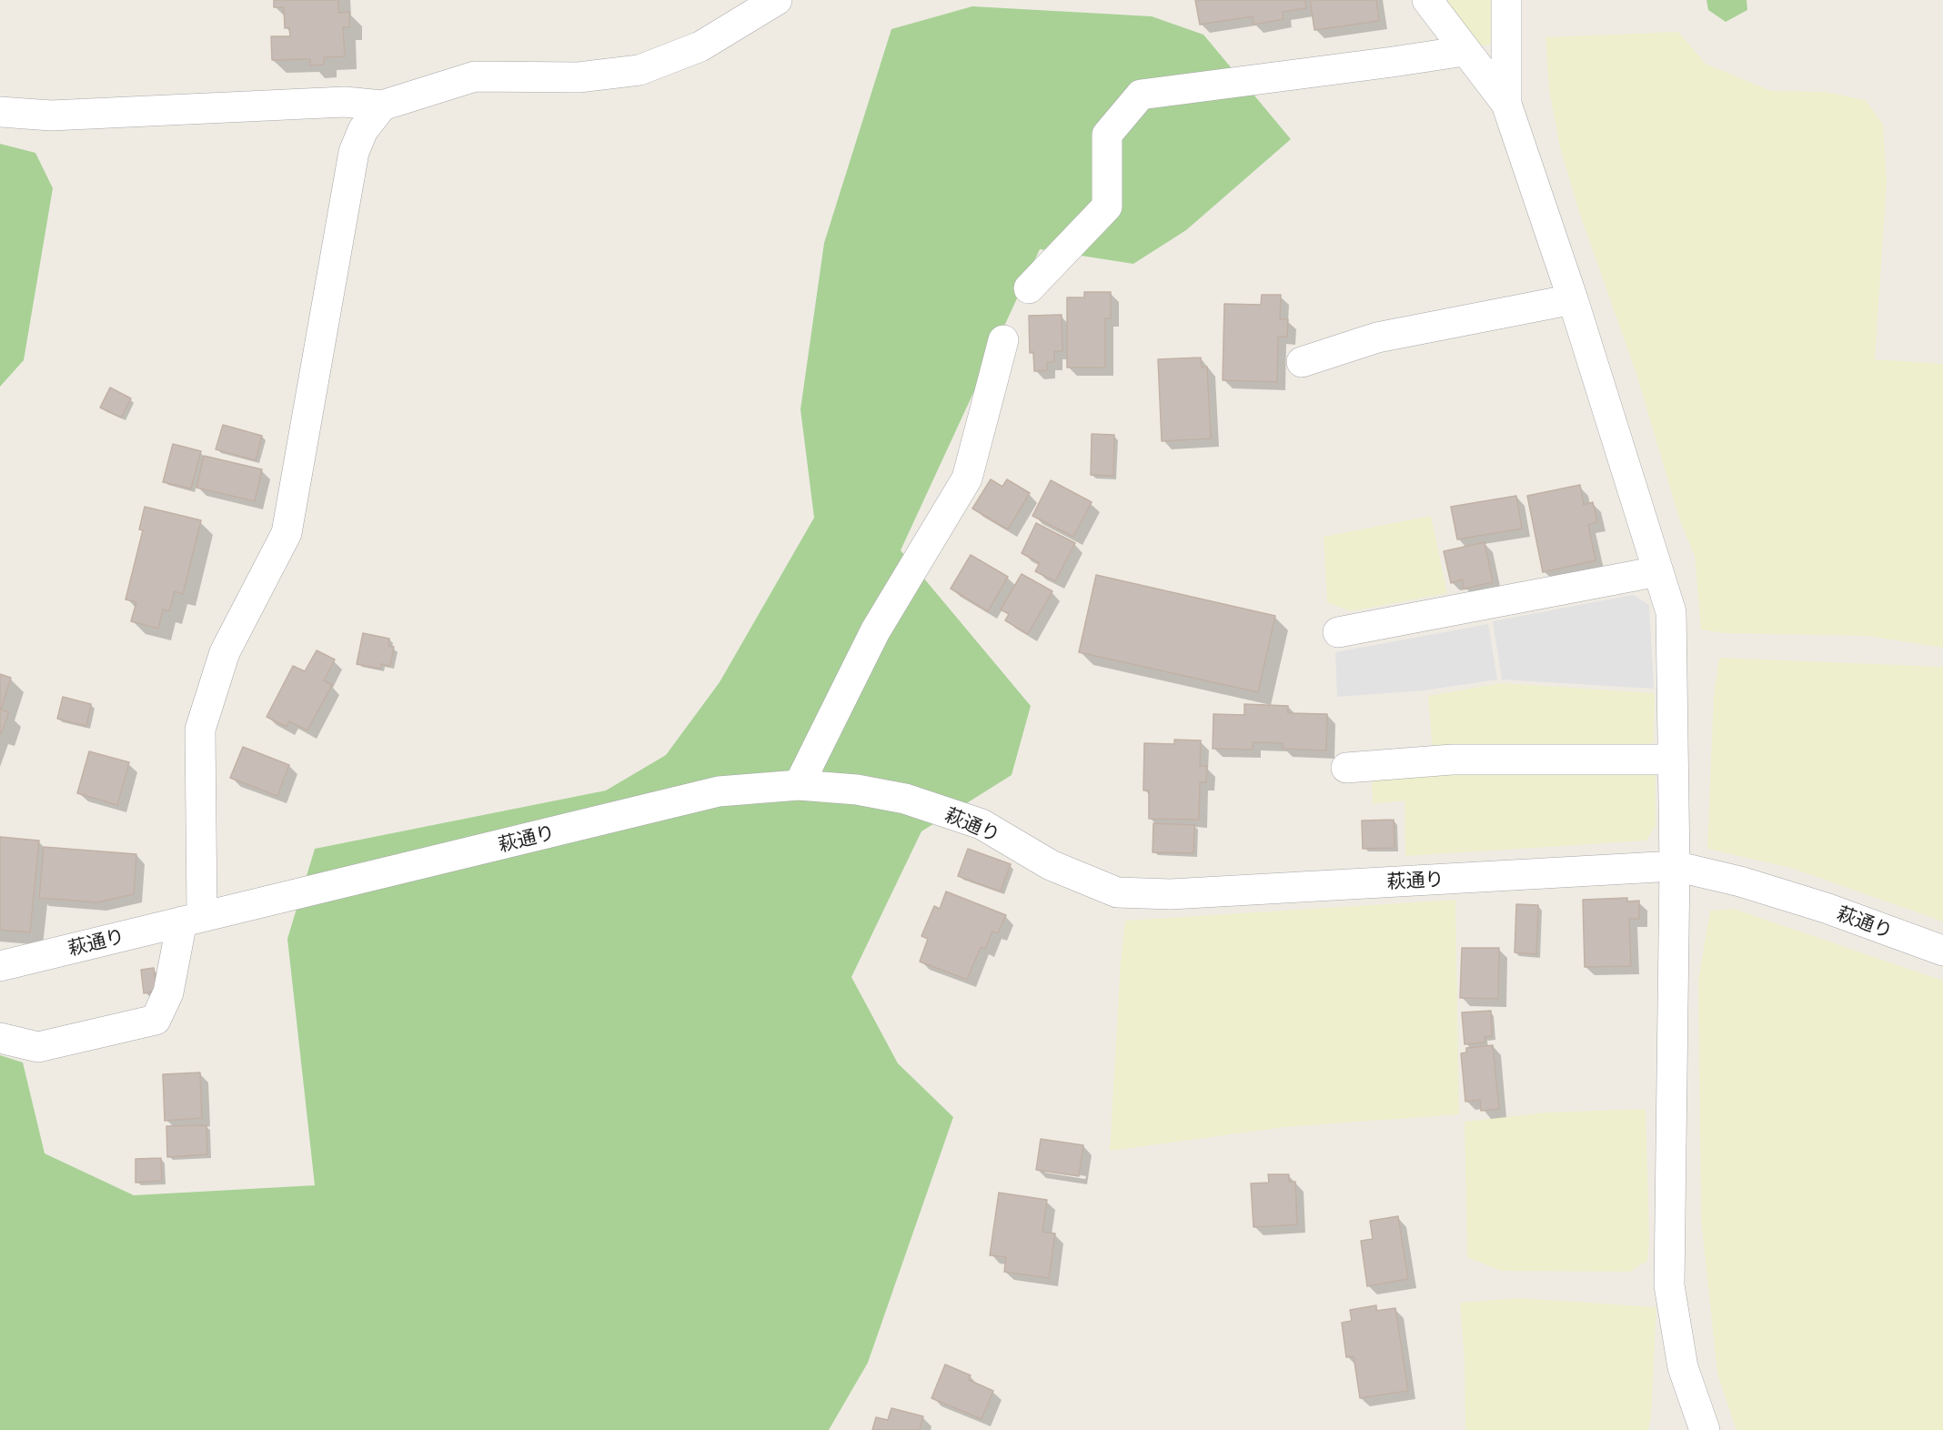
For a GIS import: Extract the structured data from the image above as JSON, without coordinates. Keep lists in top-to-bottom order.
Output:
{
  "streets": {
    "street": ["萩通り"]
  }
}
